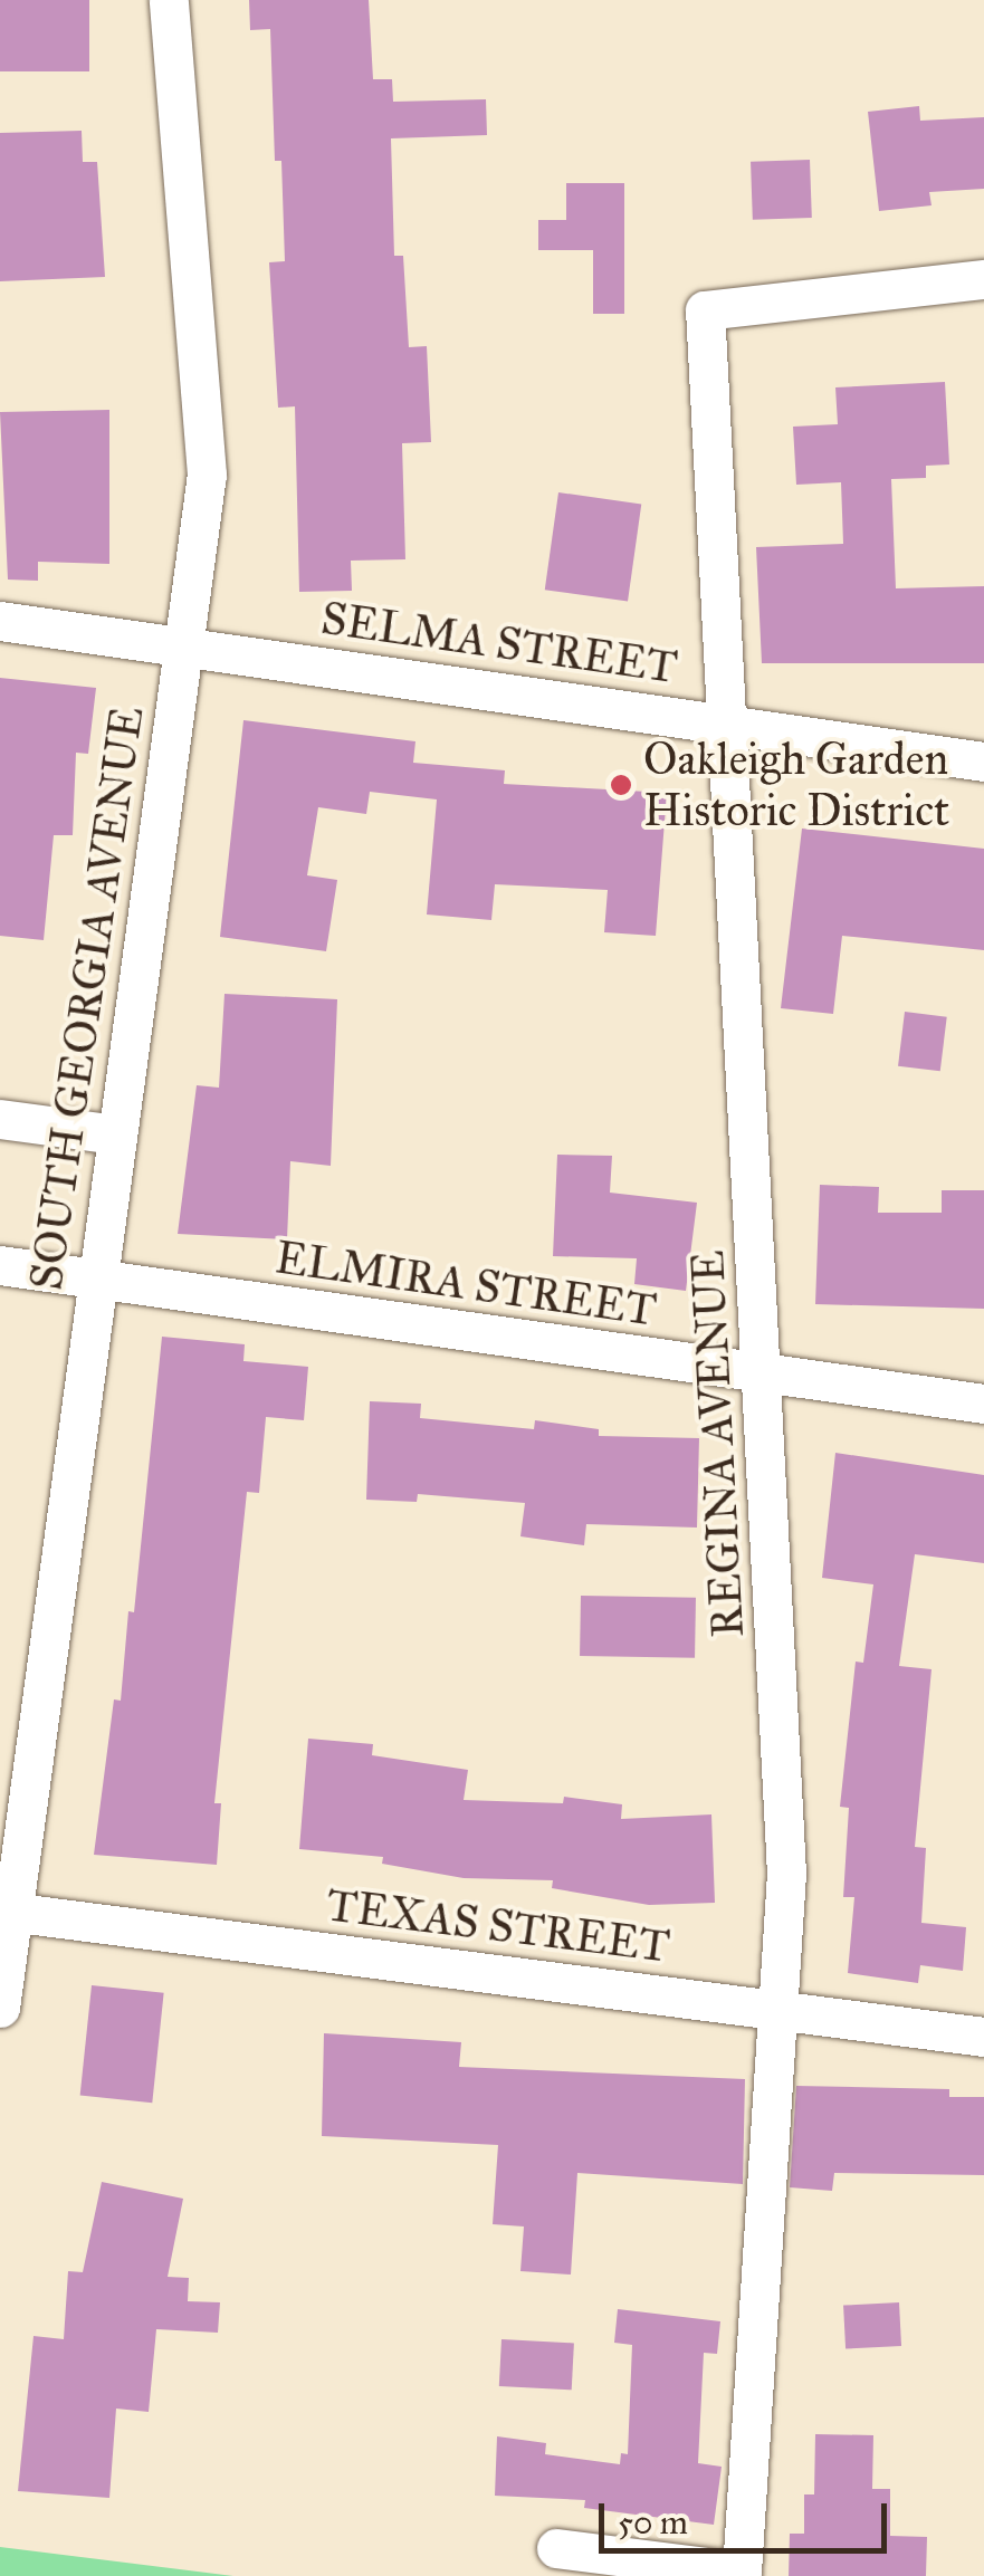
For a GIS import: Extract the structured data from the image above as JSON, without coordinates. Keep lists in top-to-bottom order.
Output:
{
  "streets": {
    "street": [
      "SELMA STREET",
      "SOUTH GEORGIA AVENUE",
      "ELMIRA STREET",
      "REGINA AVENUE",
      "TEXAS STREET"
    ]
  },
  "crossings": [
    ["SELMA STREET", "SOUTH GEORGIA AVENUE"],
    ["SELMA STREET", "REGINA AVENUE"],
    ["SOUTH GEORGIA AVENUE", "ELMIRA STREET"],
    ["SOUTH GEORGIA AVENUE", "TEXAS STREET"],
    ["ELMIRA STREET", "REGINA AVENUE"],
    ["REGINA AVENUE", "TEXAS STREET"]
  ],
  "places": ["Oakleigh Garden Historic District"],
  "scale_bar": "50 m"
}
